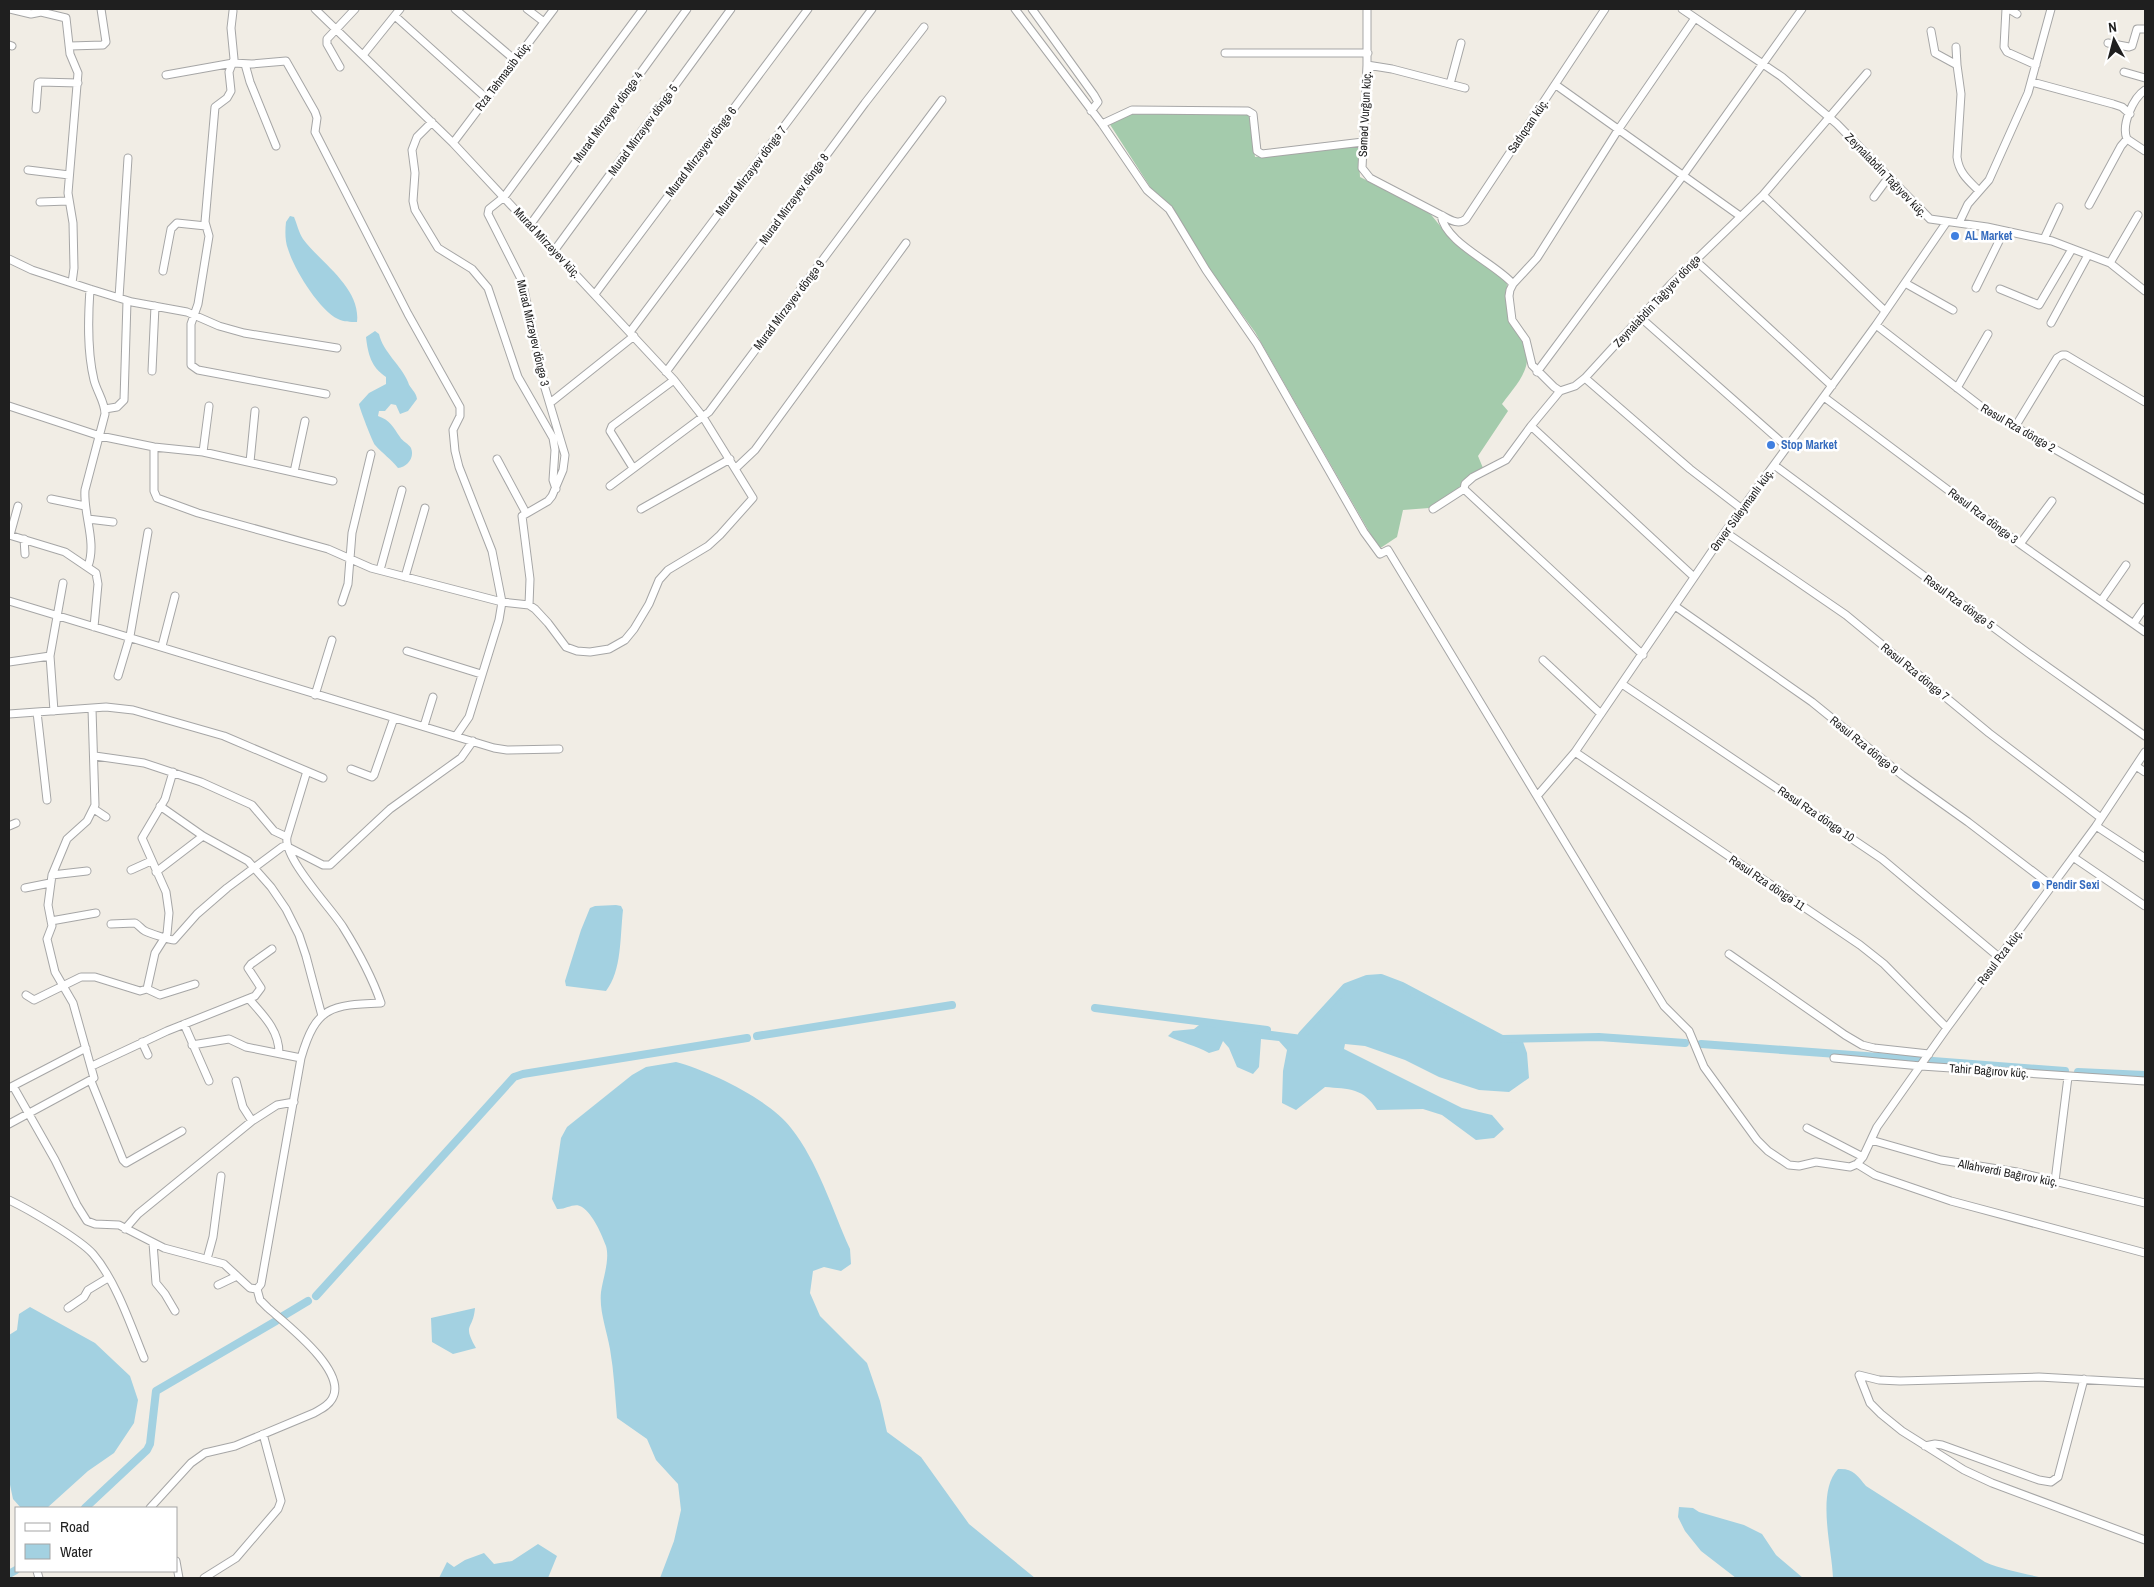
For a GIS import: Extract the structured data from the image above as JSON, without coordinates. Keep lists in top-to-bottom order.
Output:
{
  "streets": {
    "street": [
      "Rza Təhmasib küç.",
      "Səməd Vurğun küç.",
      "Murad Mirzəyev döngə 4",
      "Sadıqcan küç.",
      "Murad Mirzəyev döngə 5",
      "Murad Mirzəyev döngə 6",
      "Murad Mirzəyev döngə 7",
      "Zeynalabdin Tağıyev küç.",
      "Murad Mirzəyev döngə 8",
      "Murad Mirzəyev küç.",
      "Zeynalabdin Tağıyev döngə",
      "Murad Mirzəyev döngə 9",
      "Murad Mirzəyev döngə 3",
      "Rəsul Rza döngə 2",
      "Ənvər Süleymanlı küç.",
      "Rəsul Rza döngə 3",
      "Rəsul Rza döngə 5",
      "Rəsul Rza döngə 7",
      "Rəsul Rza döngə 9",
      "Rəsul Rza döngə 10",
      "Rəsul Rza döngə 11",
      "Rəsul Rza küç.",
      "Tahir Bağırov küç.",
      "Allahverdi Bağırov küç."
    ]
  },
  "crossings": [
    ["Rza Təhmasib küç.", "Murad Mirzəyev küç."],
    ["Səməd Vurğun küç.", "Sadıqcan küç."],
    ["Murad Mirzəyev döngə 4", "Murad Mirzəyev küç."],
    ["Murad Mirzəyev döngə 5", "Murad Mirzəyev küç."],
    ["Murad Mirzəyev döngə 6", "Murad Mirzəyev küç."],
    ["Murad Mirzəyev döngə 7", "Murad Mirzəyev küç."],
    ["Murad Mirzəyev döngə 7", "Murad Mirzəyev döngə 3"],
    ["Zeynalabdin Tağıyev küç.", "Zeynalabdin Tağıyev döngə"],
    ["Zeynalabdin Tağıyev küç.", "Ənvər Süleymanlı küç."],
    ["Murad Mirzəyev döngə 8", "Murad Mirzəyev küç."],
    ["Murad Mirzəyev küç.", "Murad Mirzəyev döngə 9"],
    ["Murad Mirzəyev küç.", "Murad Mirzəyev döngə 3"],
    ["Rəsul Rza döngə 2", "Ənvər Süleymanlı küç."],
    ["Ənvər Süleymanlı küç.", "Rəsul Rza döngə 3"],
    ["Ənvər Süleymanlı küç.", "Rəsul Rza döngə 5"],
    ["Ənvər Süleymanlı küç.", "Rəsul Rza döngə 7"],
    ["Ənvər Süleymanlı küç.", "Rəsul Rza döngə 9"],
    ["Ənvər Süleymanlı küç.", "Rəsul Rza döngə 10"],
    ["Ənvər Süleymanlı küç.", "Rəsul Rza döngə 11"],
    ["Rəsul Rza döngə 7", "Rəsul Rza küç."],
    ["Rəsul Rza döngə 9", "Rəsul Rza küç."],
    ["Rəsul Rza döngə 10", "Rəsul Rza küç."],
    ["Rəsul Rza döngə 11", "Rəsul Rza küç."],
    ["Rəsul Rza küç.", "Tahir Bağırov küç."],
    ["Rəsul Rza küç.", "Allahverdi Bağırov küç."]
  ],
  "places": ["AL Market", "Stop Market", "Pendir Sexi"],
  "legend": ["Road", "Water"],
  "north": "top"
}
